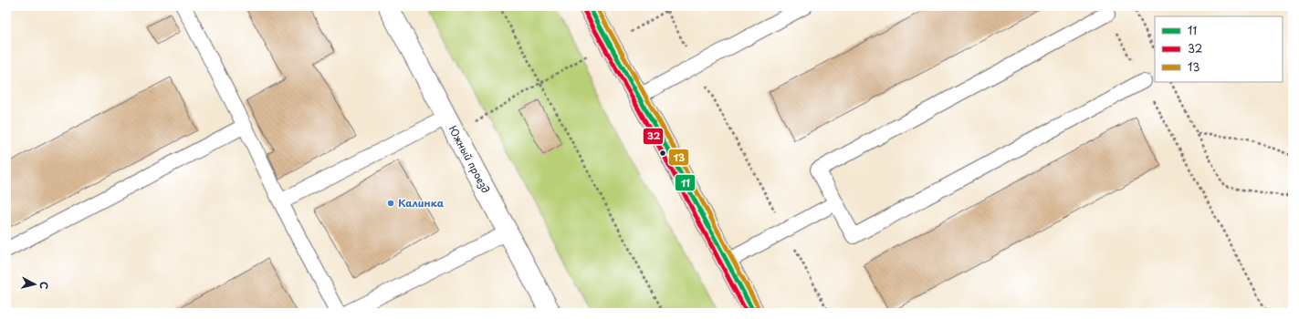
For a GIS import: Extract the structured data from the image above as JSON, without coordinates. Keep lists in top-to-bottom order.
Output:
{
  "streets": {
    "main road": ["Южный проезд"]
  },
  "places": ["Калинка"],
  "lines": ["transit line 11", "transit line 13", "transit line 32"],
  "legend": ["11", "32", "13"],
  "north": "right"
}
